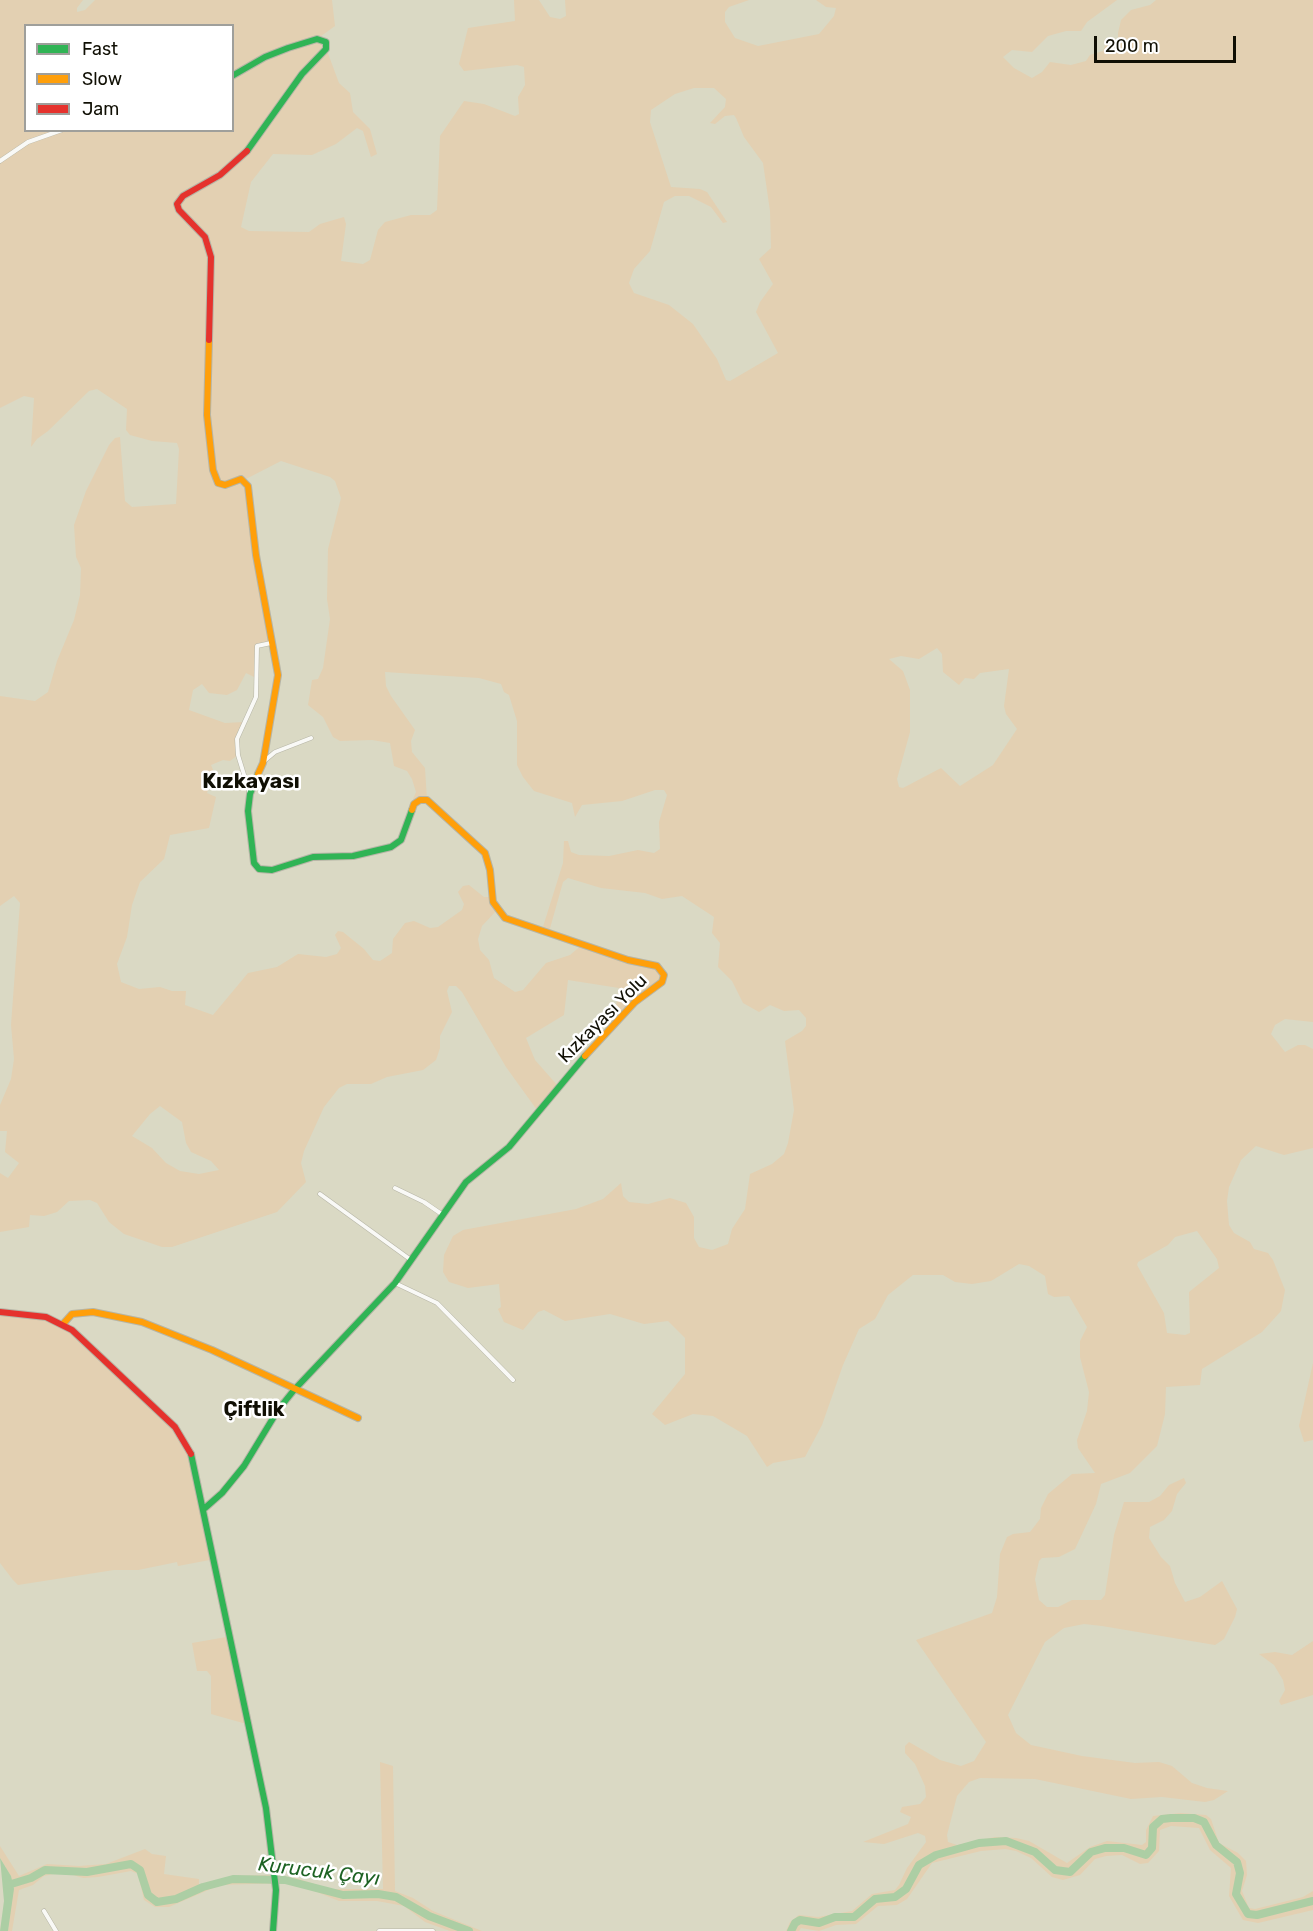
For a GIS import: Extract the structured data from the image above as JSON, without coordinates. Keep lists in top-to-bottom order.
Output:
{
  "streets": {
    "street": ["Kızkayası Yolu"]
  },
  "districts": ["Kızkayası", "Çiftlik"],
  "water": ["Kurucuk Çayı"],
  "legend": ["Fast", "Slow", "Jam"],
  "scale_bar": "200 m"
}
